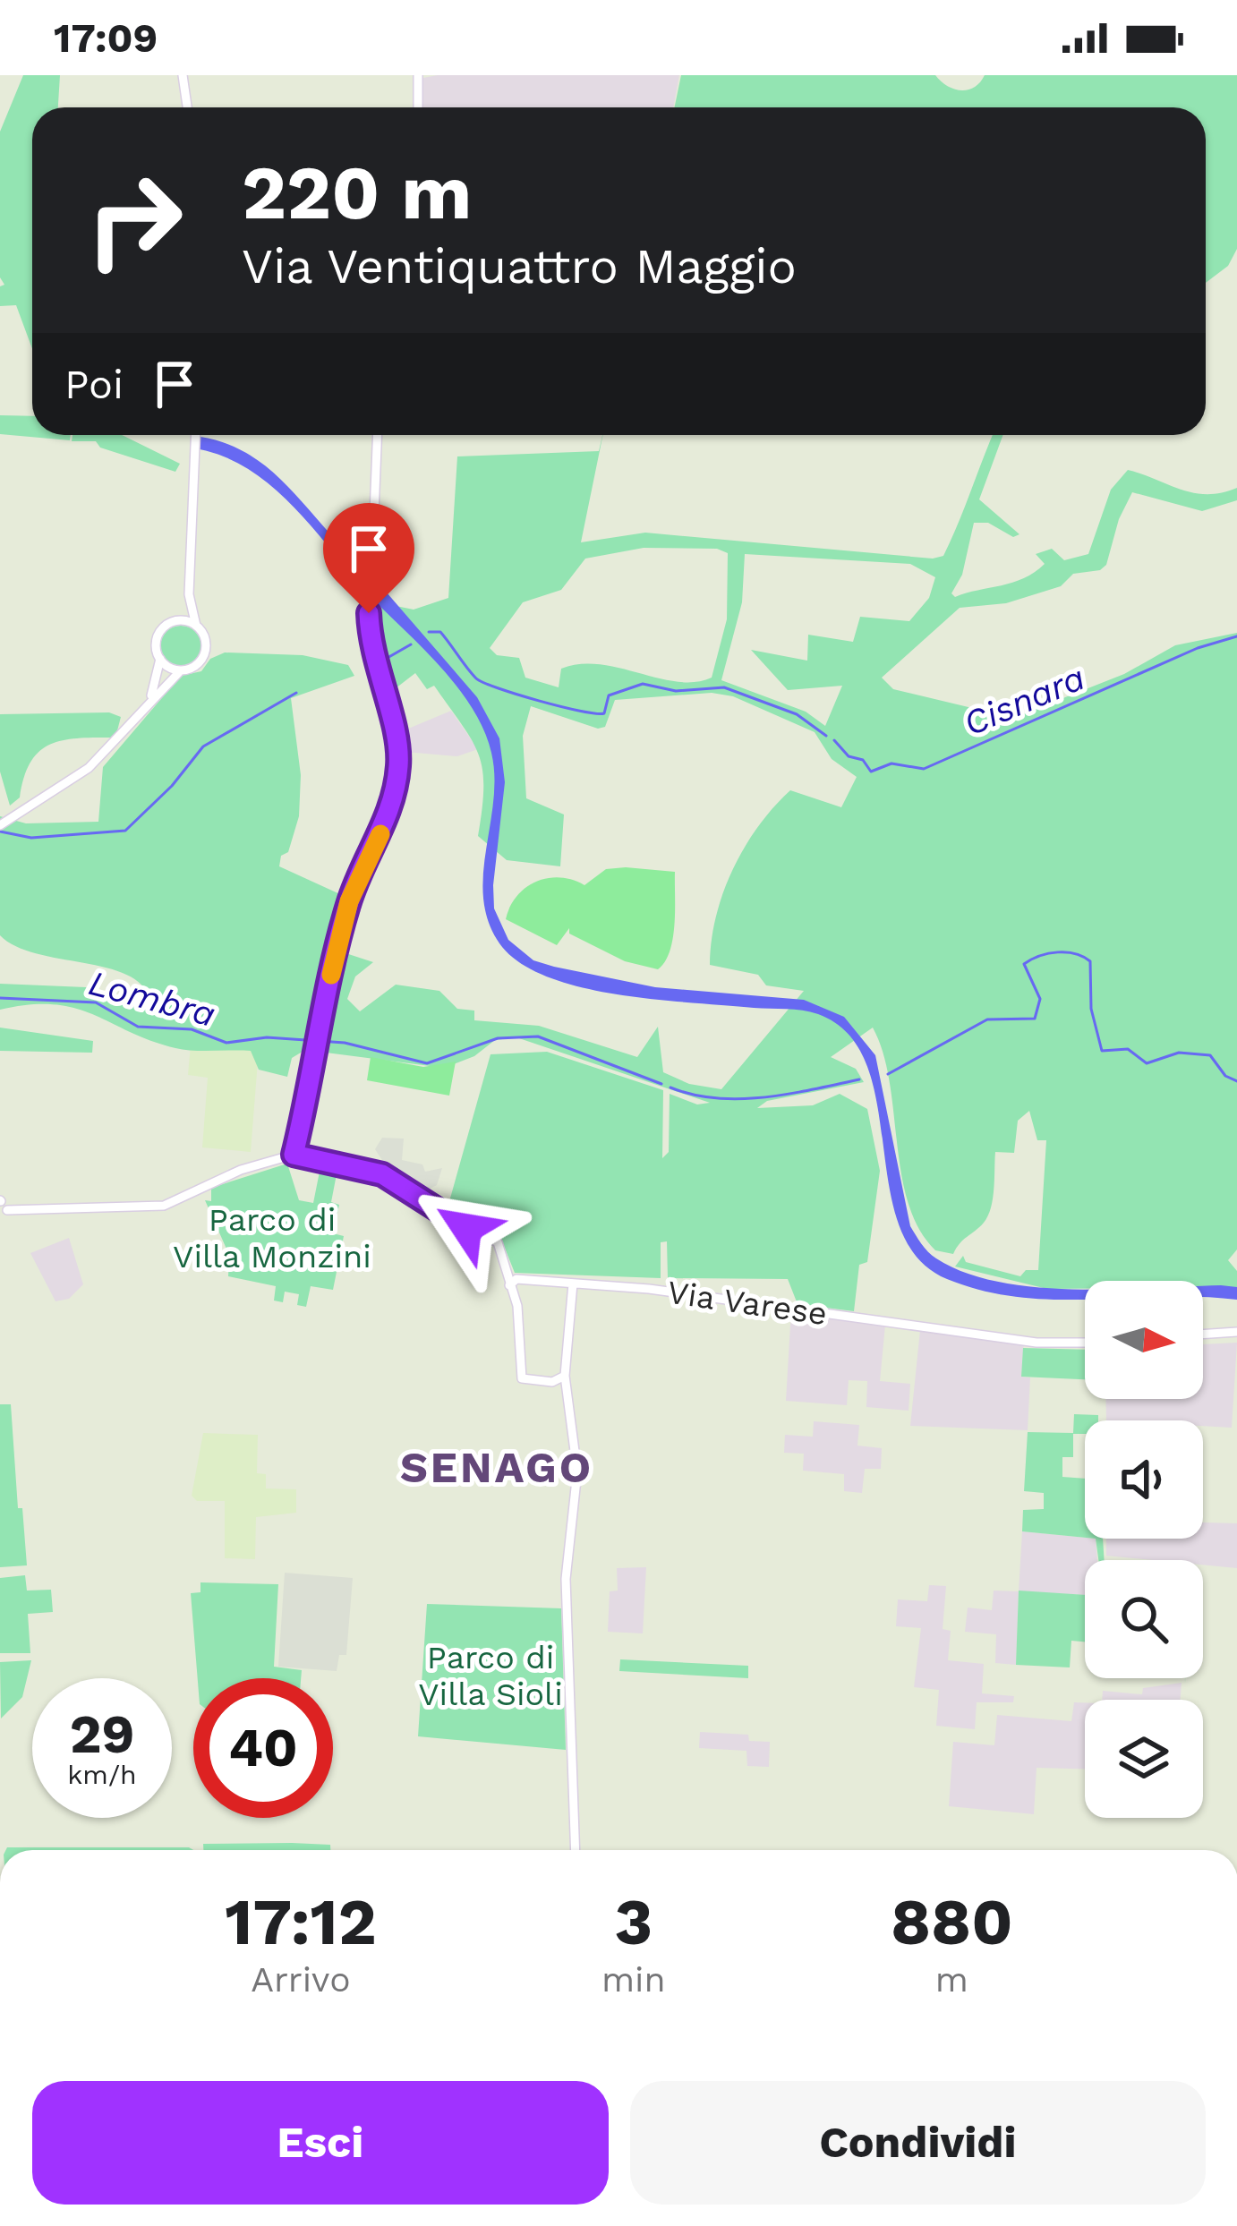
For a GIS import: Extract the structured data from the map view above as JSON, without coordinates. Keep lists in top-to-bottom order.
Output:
{
  "streets": {
    "street": ["Via Varese"]
  },
  "districts": ["SENAGO"],
  "water": ["Cisnara", "Lombra"],
  "parks": ["Parco di Villa Monzini", "Parco di Villa Sioli"],
  "north": "right",
  "page": {
    "status": "17:09",
    "turn": ["220 m", "Via Ventiquattro Maggio"],
    "then": "Poi",
    "speed": "29 km/h",
    "limit": "40",
    "eta": [
      "17:12",
      "Arrivo",
      "3",
      "min",
      "880",
      "m"
    ],
    "buttons": ["Esci", "Condividi"]
  }
}
